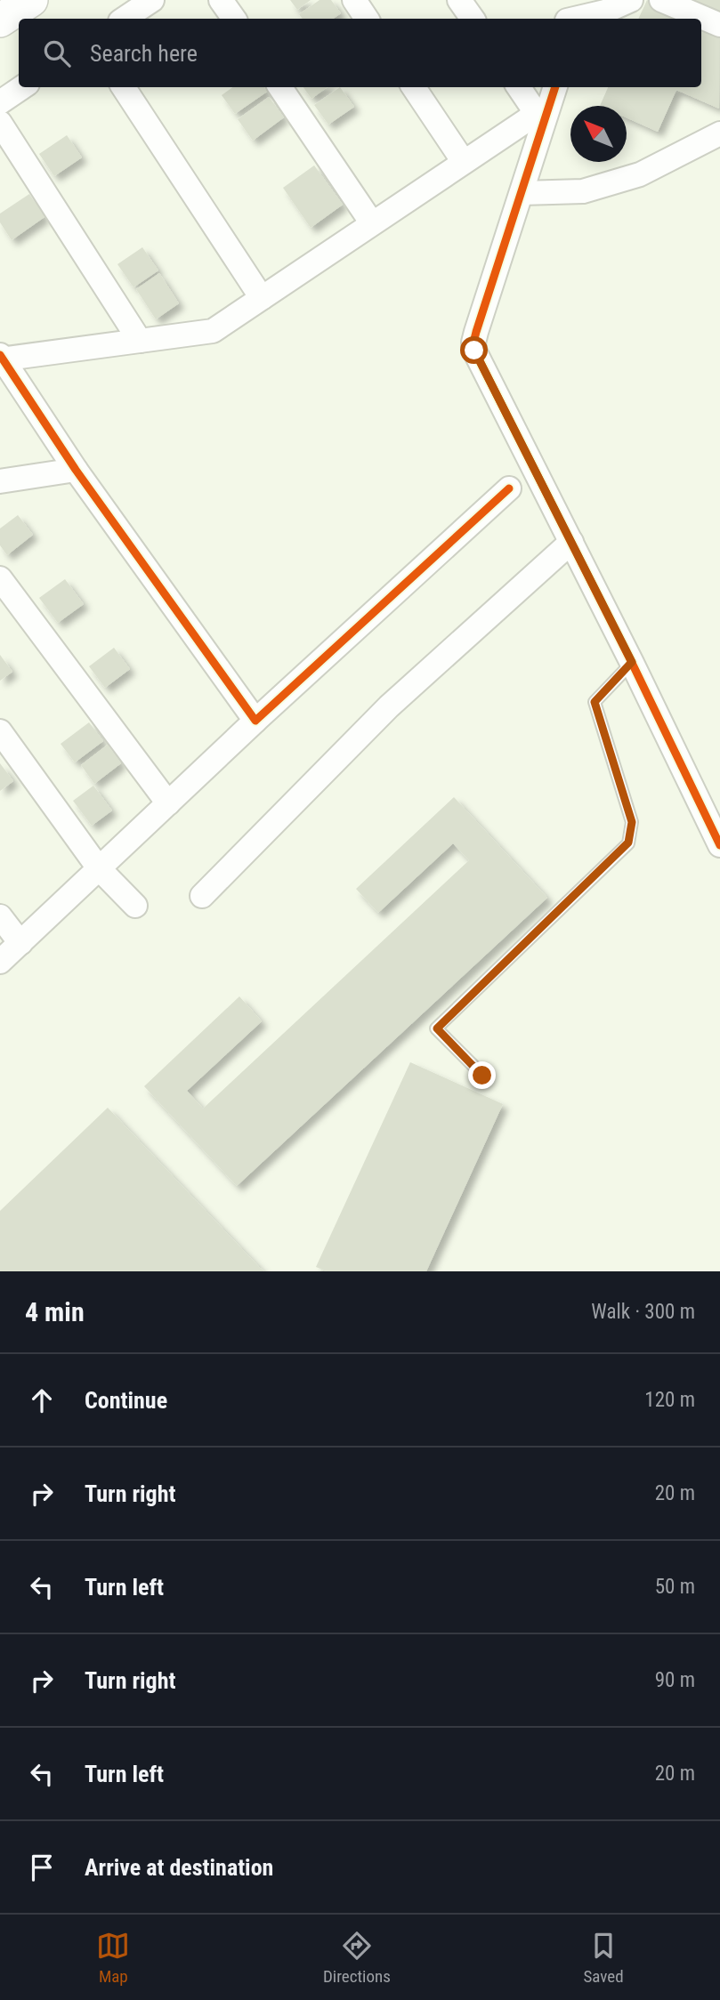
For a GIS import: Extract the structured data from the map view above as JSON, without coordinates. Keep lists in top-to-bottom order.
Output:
{
  "north": "top left",
  "page": {
    "search": "Search here",
    "heading": ["4 min", "Walk · 300 m"],
    "list": [
      ["Continue", "120 m"],
      ["Turn right", "20 m"],
      ["Turn left", "50 m"],
      ["Turn right", "90 m"],
      ["Turn left", "20 m"],
      "Arrive at destination"
    ],
    "nav": ["Map", "Directions", "Saved"]
  }
}
